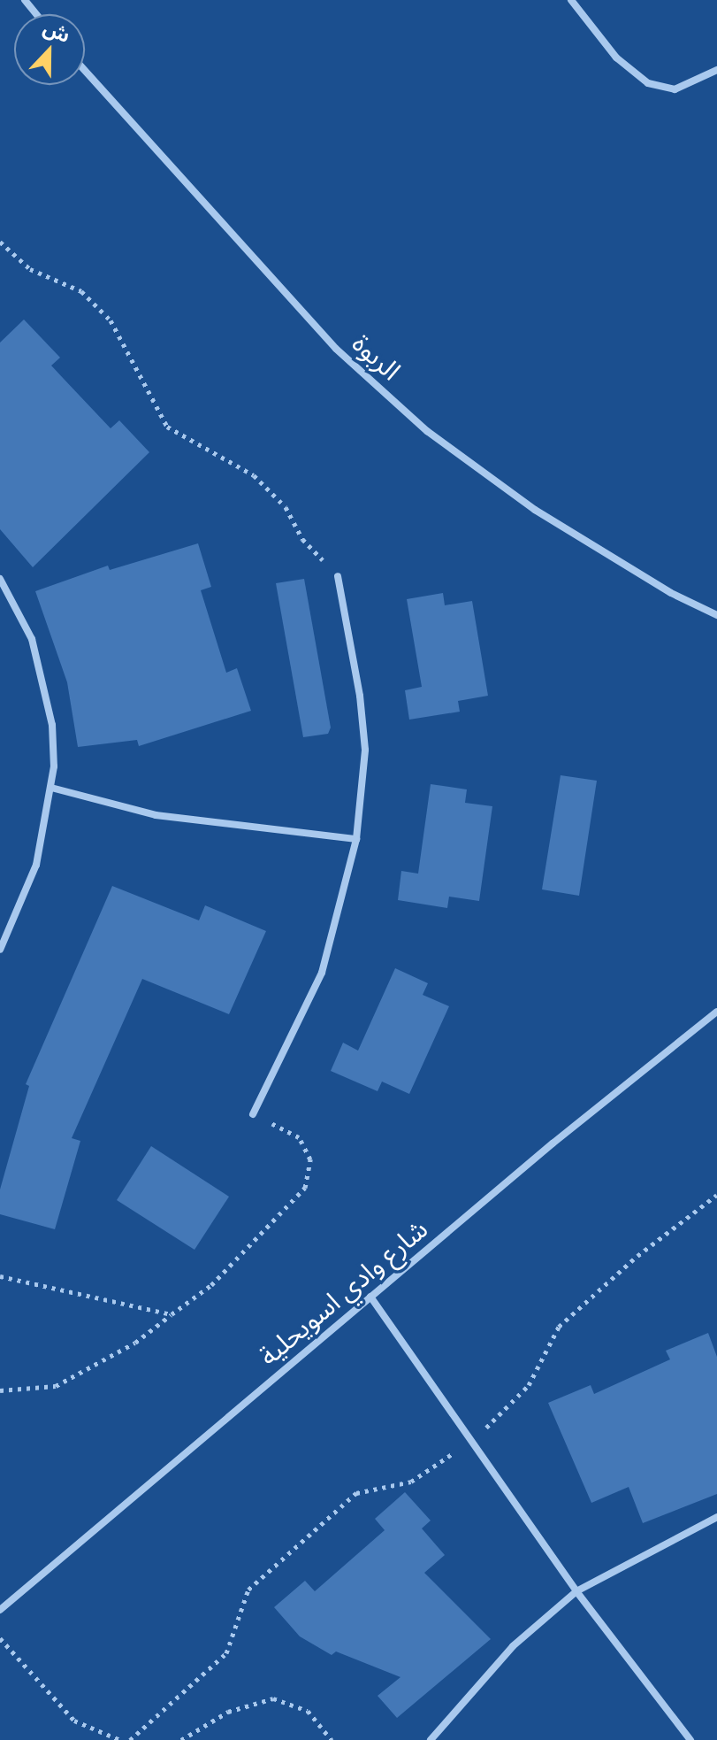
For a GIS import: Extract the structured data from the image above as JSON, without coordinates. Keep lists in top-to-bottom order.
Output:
{
  "streets": {
    "street": ["الربوة", "شارع وادي اسويحلية"]
  },
  "north": "top"
}
